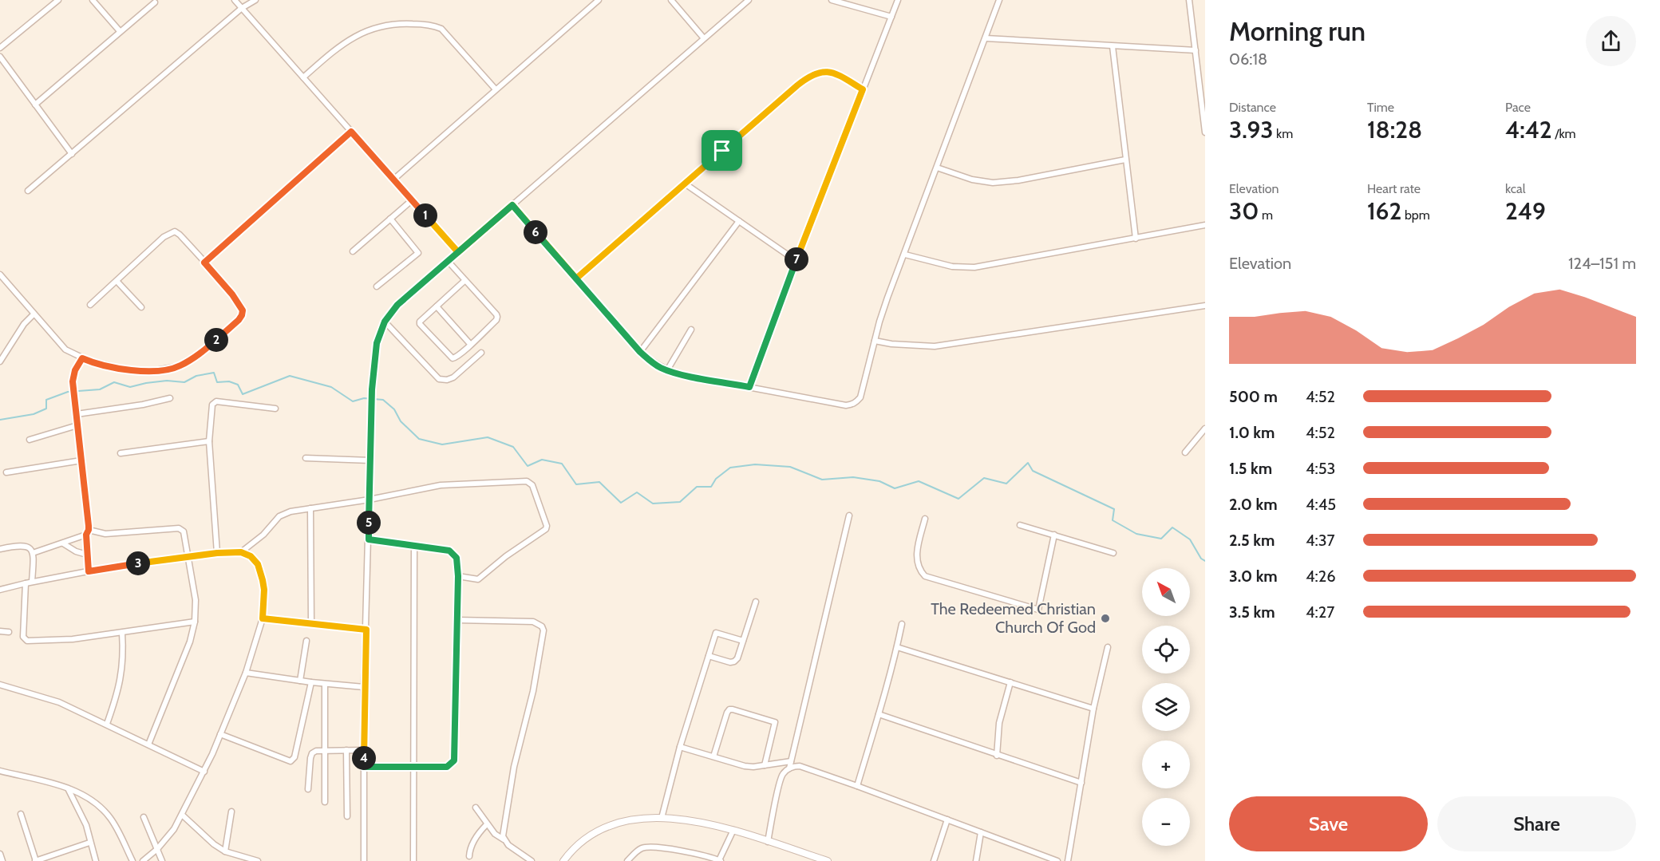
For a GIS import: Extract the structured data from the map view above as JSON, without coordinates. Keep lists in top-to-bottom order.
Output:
{
  "places": ["The Redeemed Christian Church Of God"],
  "north": "top left",
  "page": {
    "heading": ["Morning run", "06:18"],
    "stats": [
      ["Distance", "3.93 km"],
      ["Time", "18:28"],
      ["Pace", "4:42 /km"],
      ["Elevation", "30 m"],
      ["Heart rate", "162 bpm"],
      ["kcal", "249"]
    ],
    "pins": [
      "1",
      "6",
      "7",
      "2",
      "5",
      "3",
      "4"
    ],
    "chart": ["Elevation", "124–151 m"],
    "list": [
      {
        "name": "500 m",
        "note": "4:52"
      },
      {
        "name": "1.0 km",
        "note": "4:52"
      },
      {
        "name": "1.5 km",
        "note": "4:53"
      },
      {
        "name": "2.0 km",
        "note": "4:45"
      },
      {
        "name": "2.5 km",
        "note": "4:37"
      },
      {
        "name": "3.0 km",
        "note": "4:26"
      },
      {
        "name": "3.5 km",
        "note": "4:27"
      }
    ],
    "map_buttons": ["+", "−"],
    "buttons": ["Save", "Share"]
  }
}
